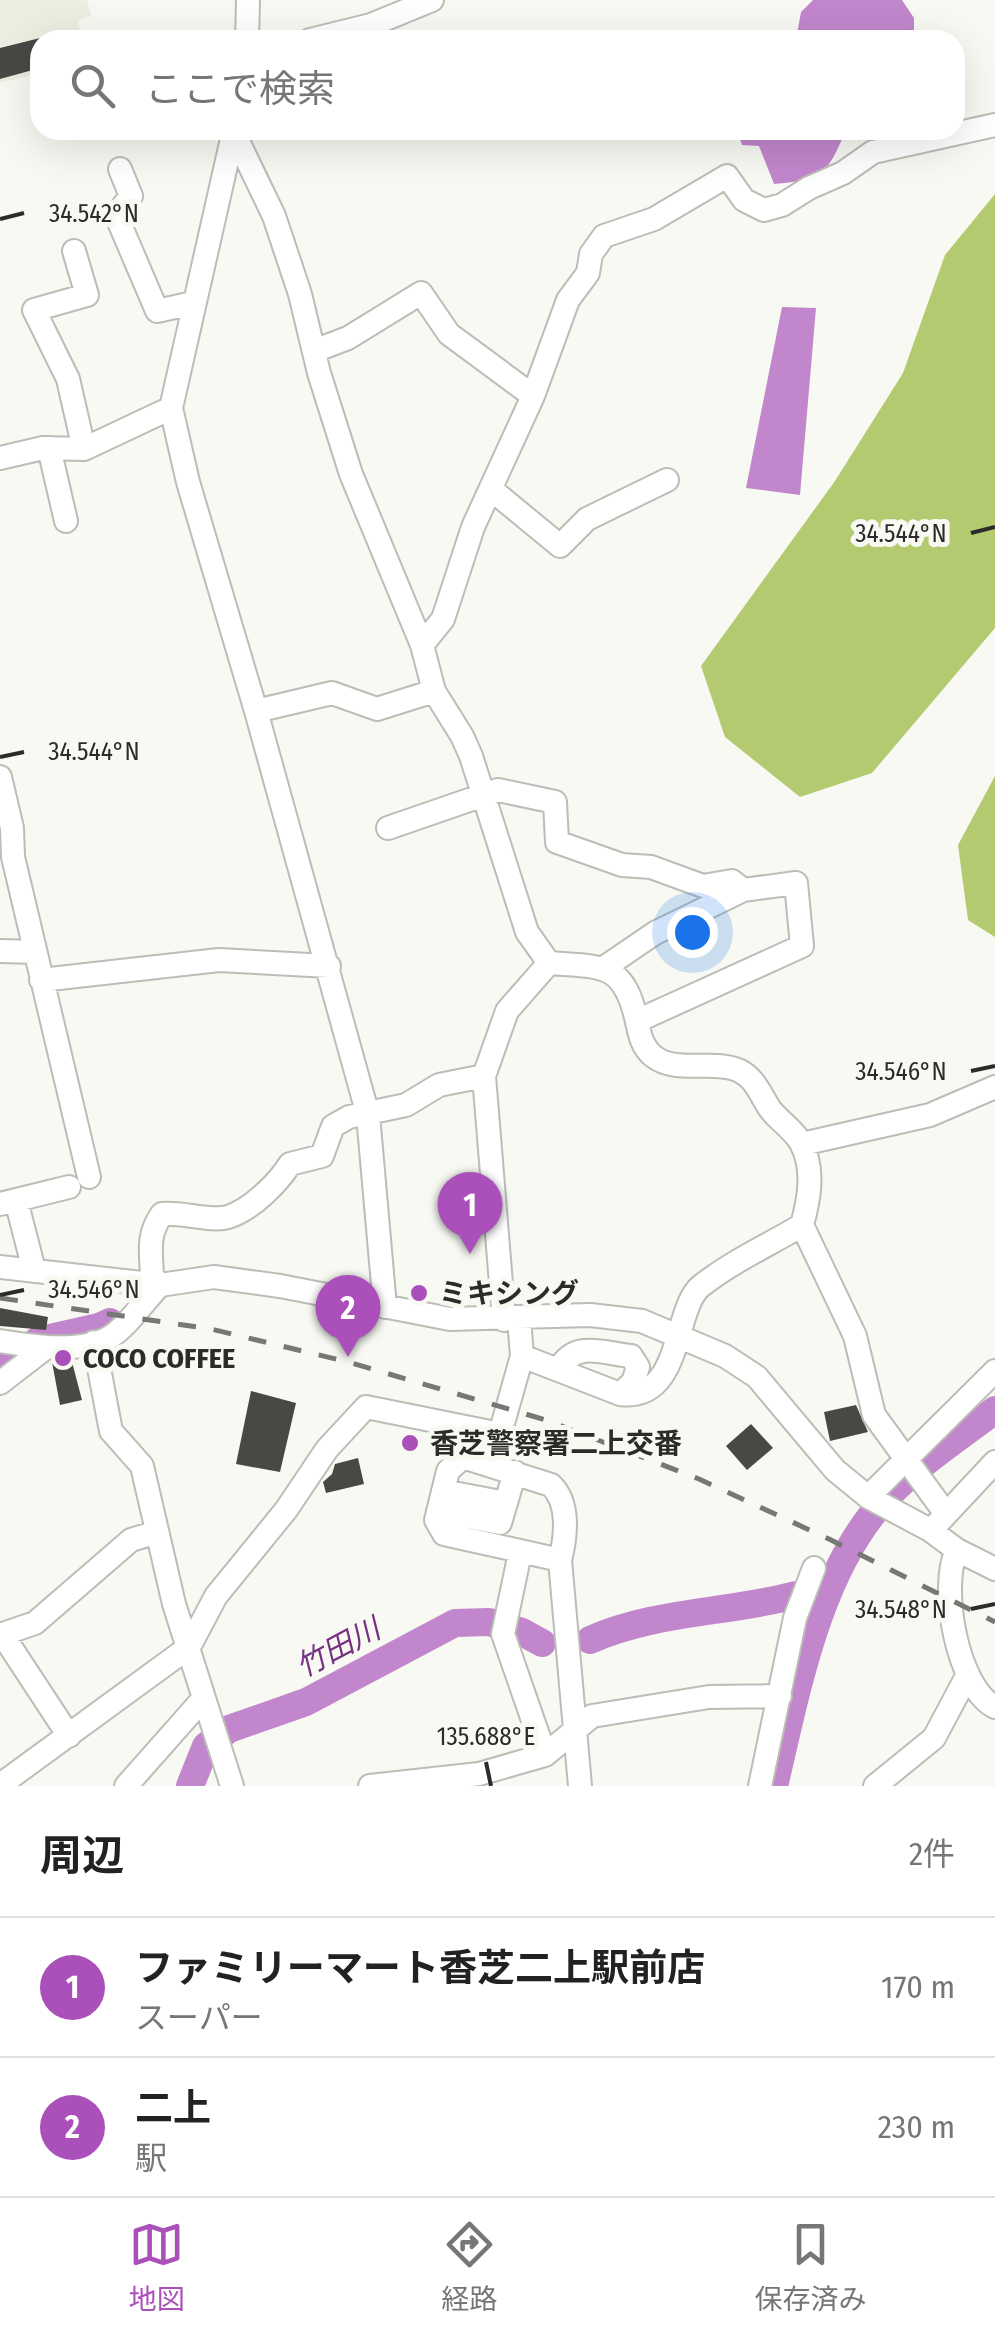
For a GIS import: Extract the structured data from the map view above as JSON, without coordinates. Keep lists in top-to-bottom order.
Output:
{
  "water": ["竹田川"],
  "places": ["ミキシング", "COCO COFFEE", "香芝警察署二上交番"],
  "page": {
    "search": "ここで検索",
    "pins": ["1", "2"],
    "heading": ["周辺", "2件"],
    "list": [
      {
        "mark": "1",
        "name": "ファミリーマート香芝二上駅前店",
        "note": "スーパー",
        "value": "170 m"
      },
      {
        "mark": "2",
        "name": "二上",
        "note": "駅",
        "value": "230 m"
      }
    ],
    "nav": ["地図", "経路", "保存済み"]
  },
  "coordinates": [
    "34.542°N",
    "34.544°N",
    "34.546°N",
    "34.548°N",
    "135.688°E"
  ]
}
